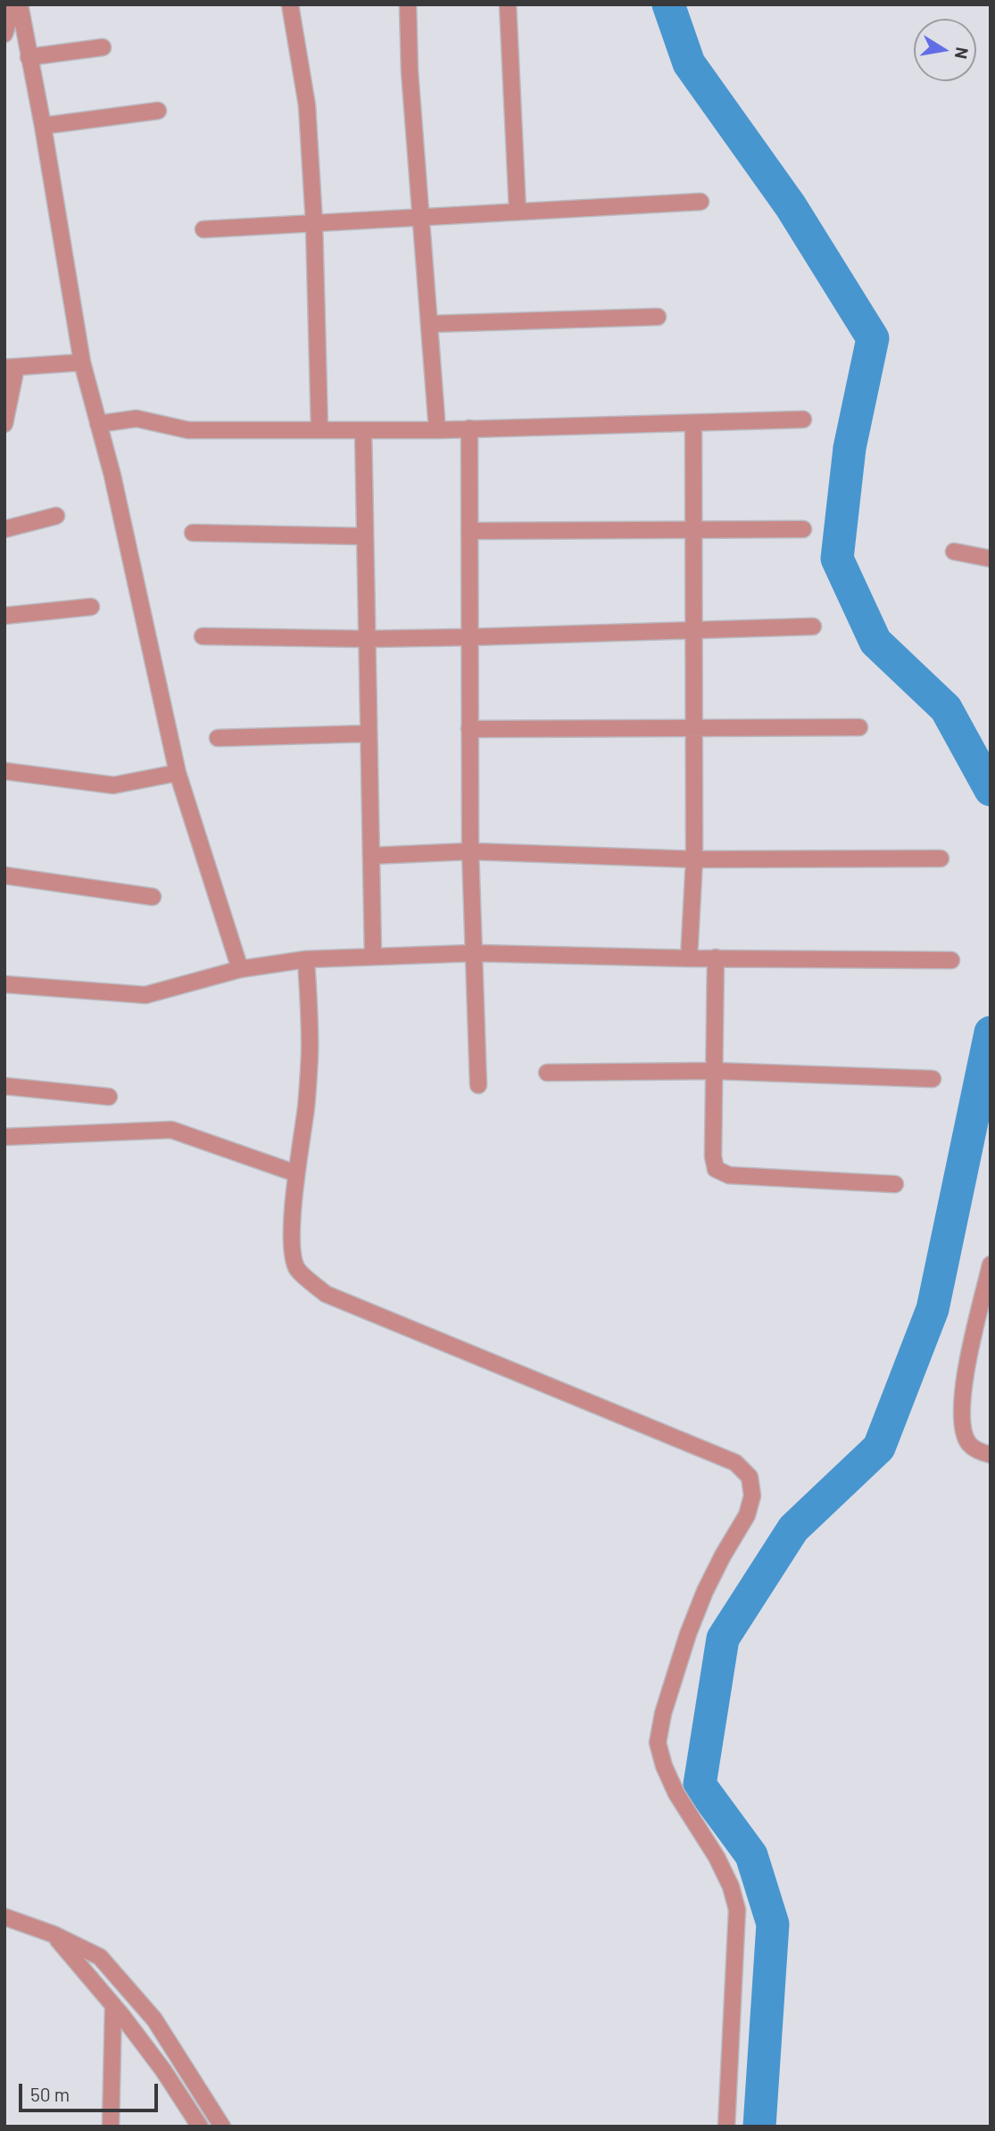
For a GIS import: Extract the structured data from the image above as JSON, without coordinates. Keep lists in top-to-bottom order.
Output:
{
  "scale_bar": "50 m",
  "north": "right"
}
